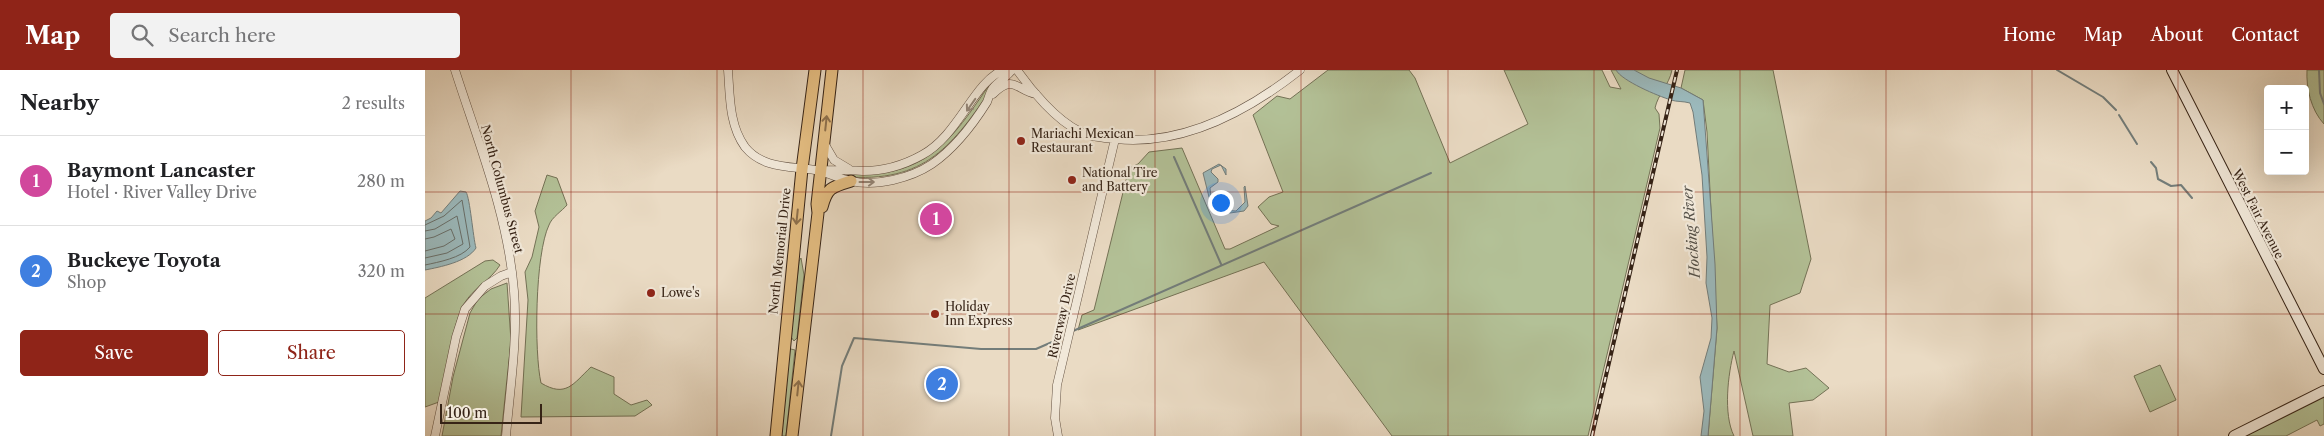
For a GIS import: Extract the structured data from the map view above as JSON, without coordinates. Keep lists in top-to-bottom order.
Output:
{
  "streets": {
    "main road": ["North Memorial Drive"],
    "street": ["North Columbus Street", "West Fair Avenue", "Riverway Drive"]
  },
  "water": ["Hocking River"],
  "places": [
    "Mariachi Mexican Restaurant",
    "National Tire and Battery",
    "Lowe's",
    "Holiday Inn Express"
  ],
  "scale_bar": "100 m",
  "page": {
    "header": "Map",
    "search": "Search here",
    "nav": [
      "Home",
      "Map",
      "About",
      "Contact"
    ],
    "heading": ["Nearby", "2 results"],
    "map_buttons": ["+", "−"],
    "list": [
      {
        "mark": "1",
        "name": "Baymont Lancaster",
        "note": "Hotel · River Valley Drive",
        "value": "280 m"
      },
      {
        "mark": "2",
        "name": "Buckeye Toyota",
        "note": "Shop",
        "value": "320 m"
      }
    ],
    "pins": ["1", "2"],
    "buttons": ["Save", "Share"],
    "scale": "100 m"
  }
}
